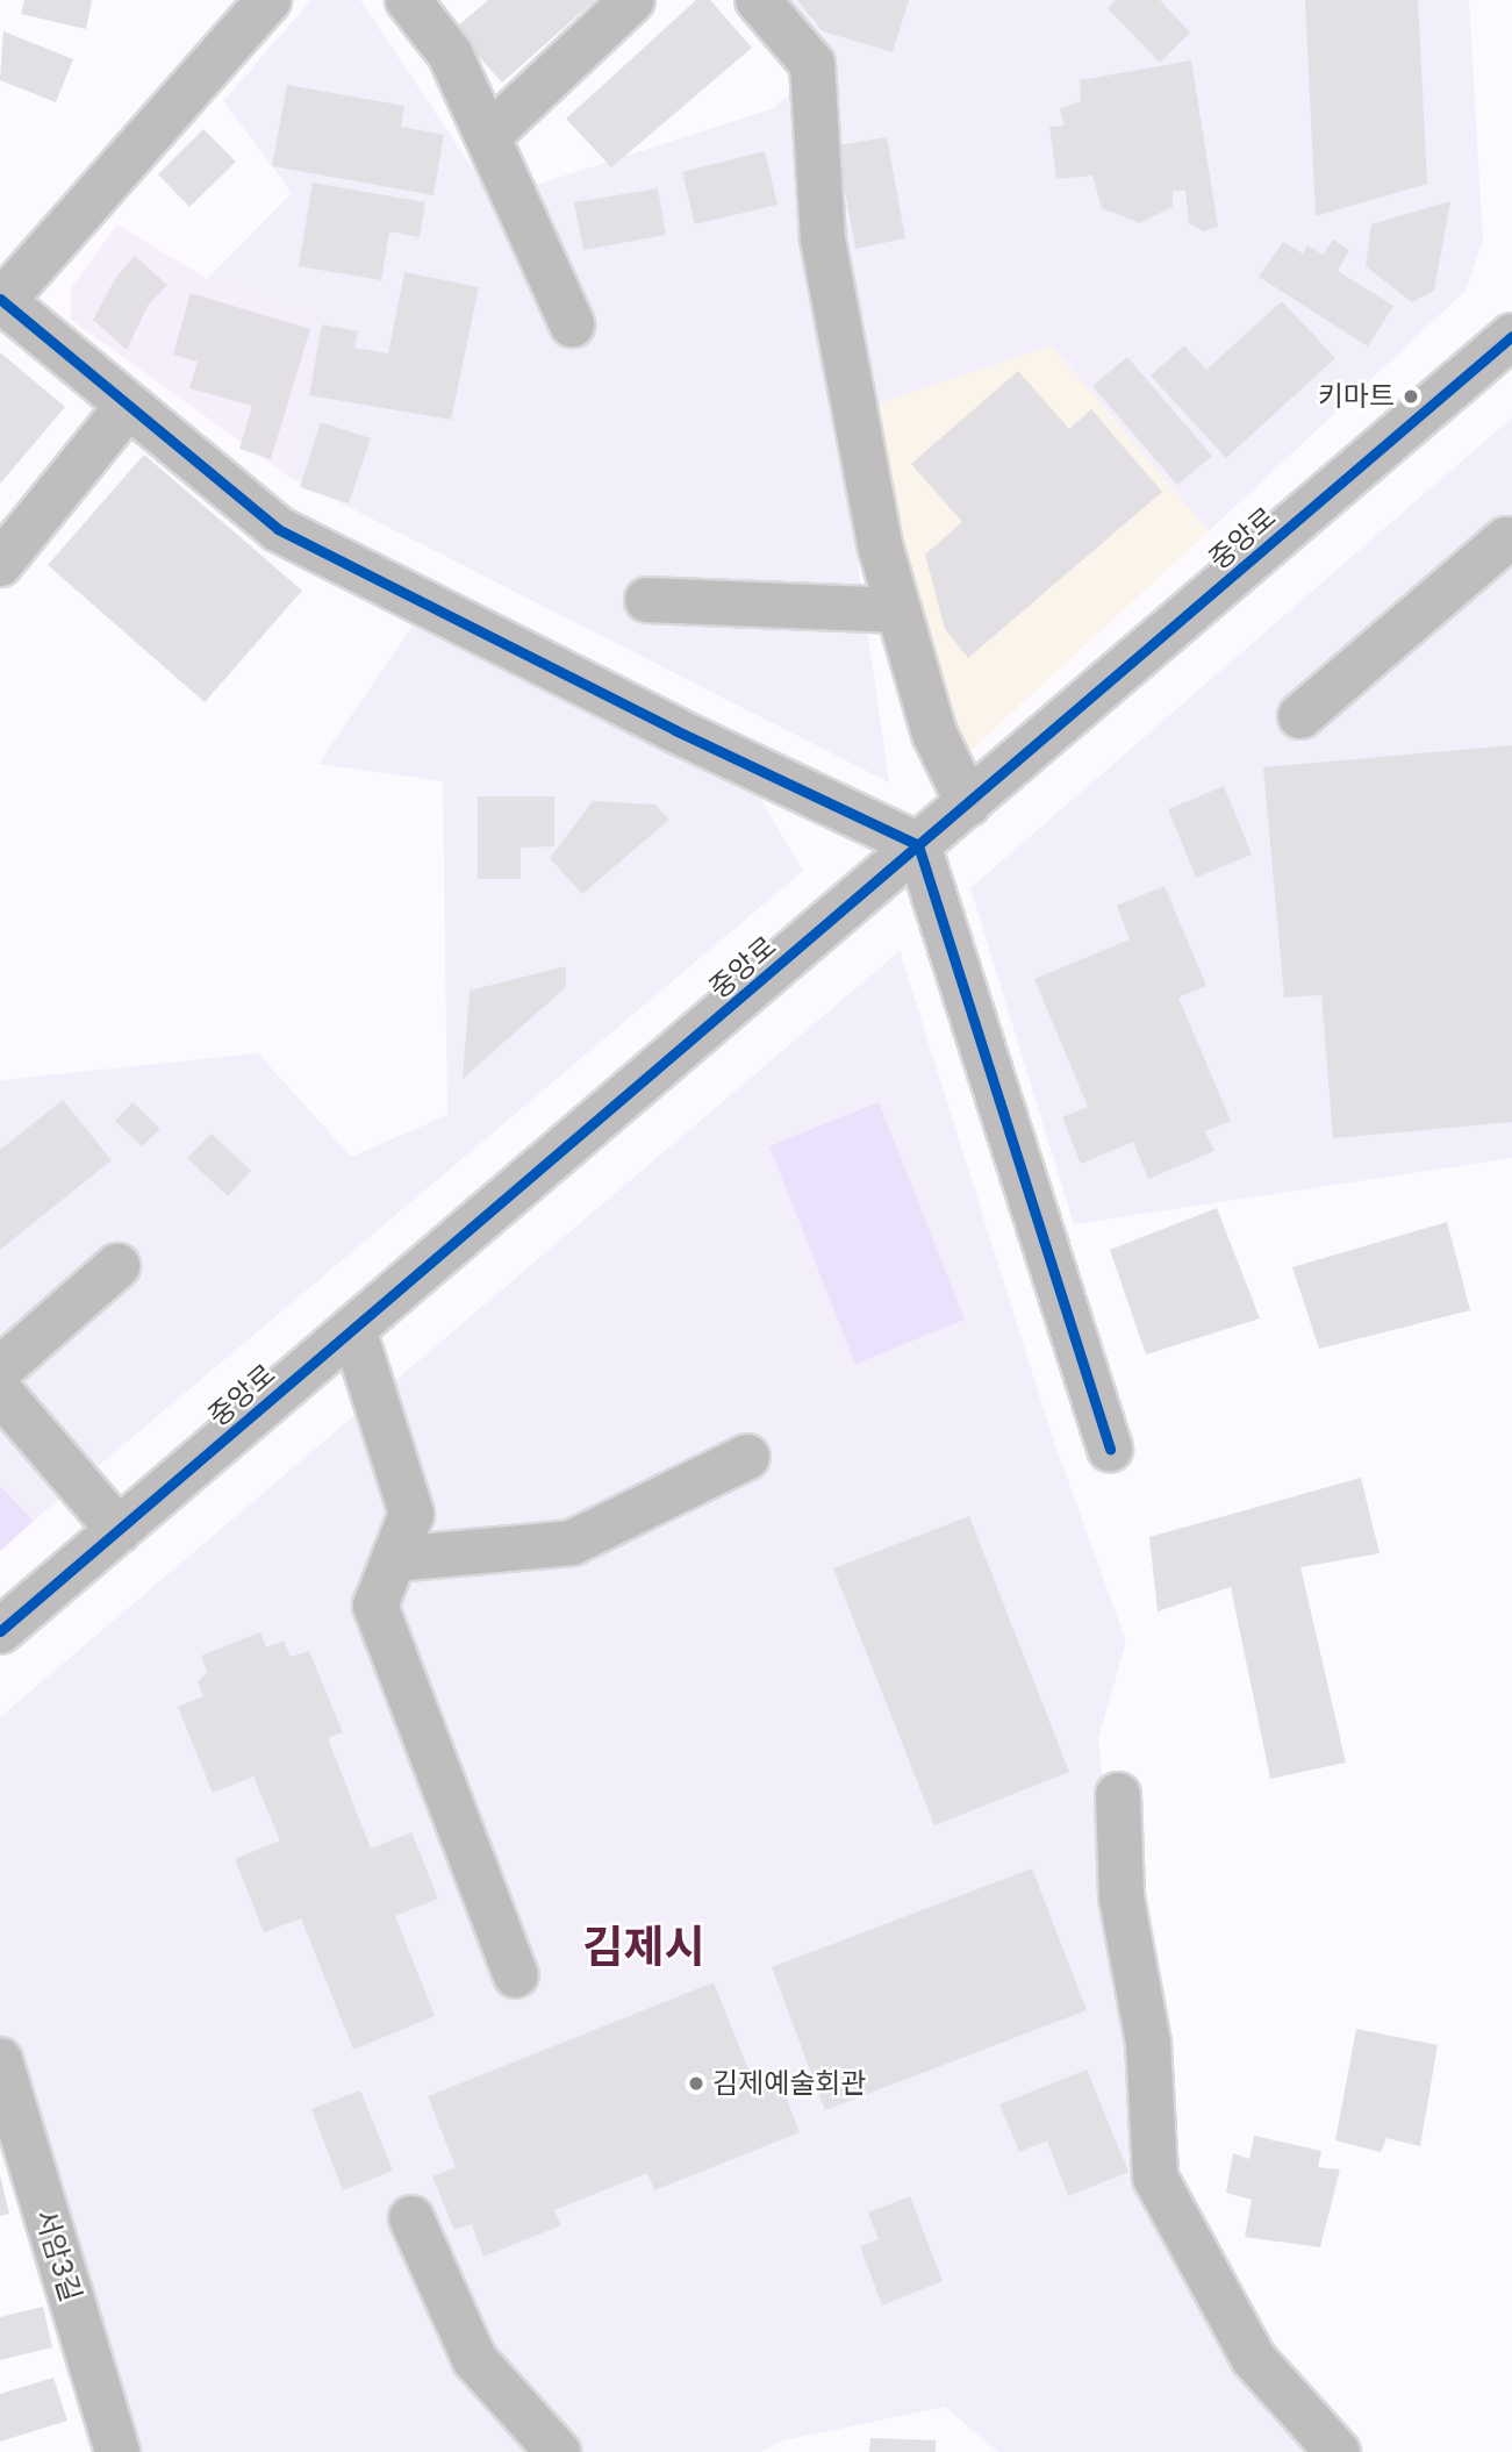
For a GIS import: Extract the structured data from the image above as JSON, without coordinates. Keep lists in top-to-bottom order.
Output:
{
  "streets": {
    "street": ["중앙로", "서암3길"]
  },
  "districts": ["김제시"],
  "places": ["키마트", "김제예술회관"]
}
